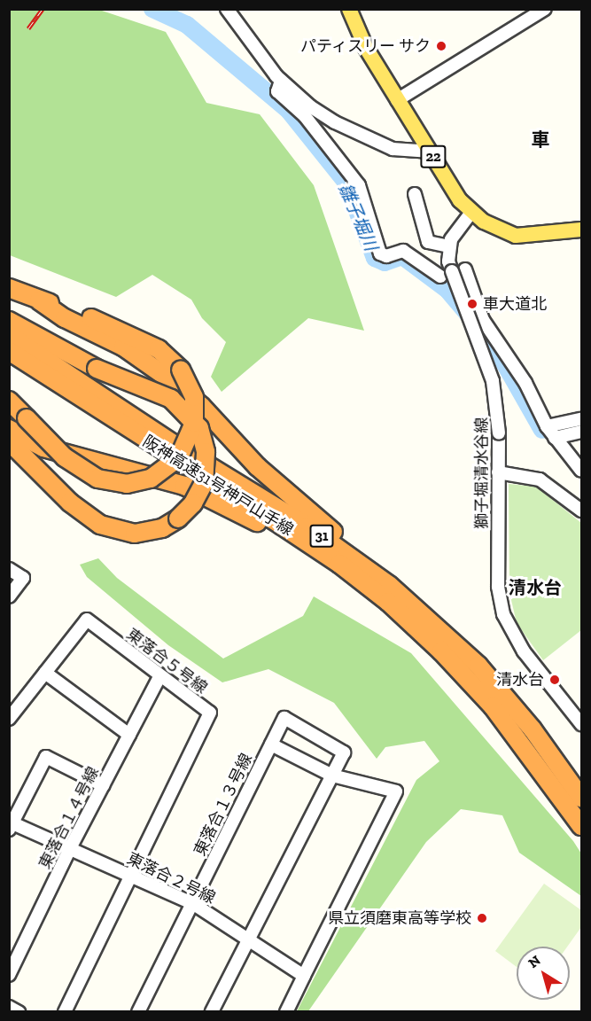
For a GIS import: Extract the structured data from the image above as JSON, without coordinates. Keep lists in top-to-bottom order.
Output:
{
  "streets": {
    "highway": ["阪神高速31号神戸山手線", "31"],
    "main road": ["22"],
    "street": [
      "獅子堀清水谷線",
      "東落合５号線",
      "東落合１３号線",
      "東落合１４号線",
      "東落合２号線"
    ]
  },
  "crossings": [
    ["阪神高速31号神戸山手線", "31"],
    ["東落合５号線", "東落合１４号線"],
    ["東落合５号線", "東落合２号線"],
    ["東落合１３号線", "東落合２号線"],
    ["東落合１４号線", "東落合２号線"]
  ],
  "districts": ["車", "清水台"],
  "water": ["雛子堀川"],
  "places": [
    "パティスリー サク",
    "車大道北",
    "清水台",
    "県立須磨東高等学校"
  ],
  "north": "top left"
}
